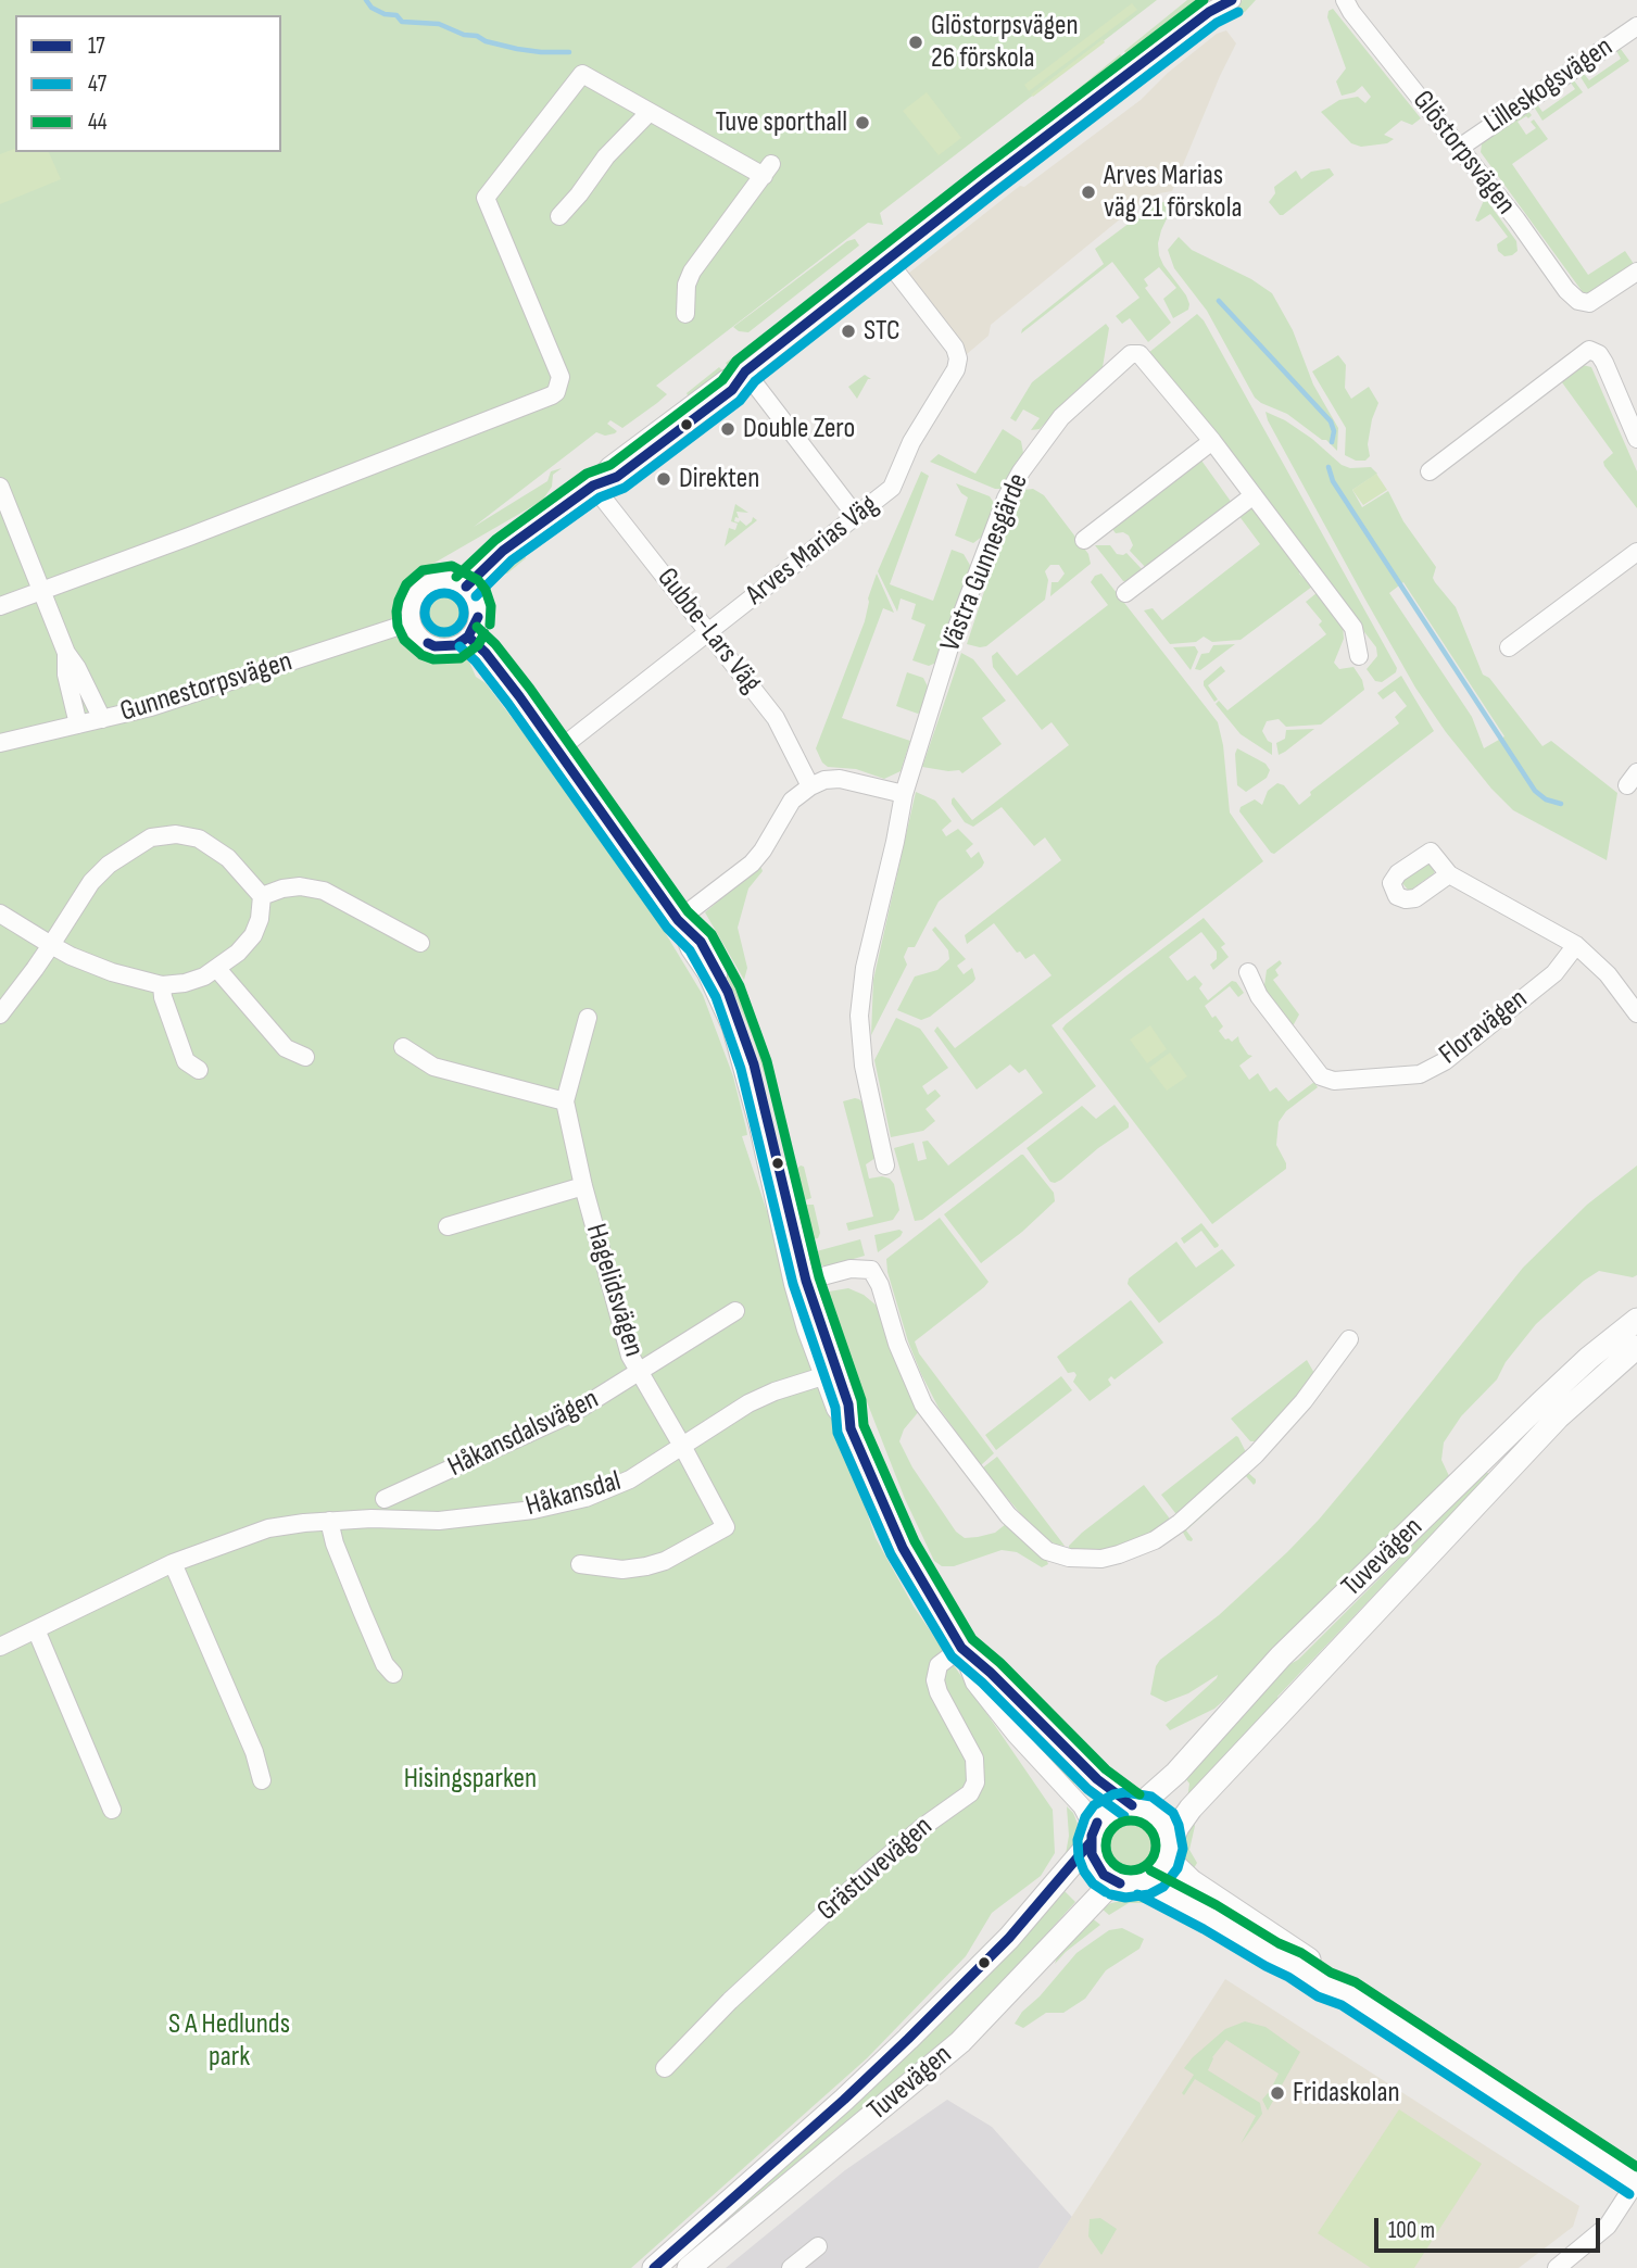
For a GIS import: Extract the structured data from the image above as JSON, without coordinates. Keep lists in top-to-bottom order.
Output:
{
  "streets": {
    "main road": ["Tuvevägen"],
    "street": [
      "Lilleskogsvägen",
      "Glöstorpsvägen",
      "Arves Marias Väg",
      "Västra Gunnesgärde",
      "Gubbe-Lars Väg",
      "Gunnestorpsvägen",
      "Floravägen",
      "Hagelidsvägen",
      "Håkansdalsvägen",
      "Håkansdal",
      "Grästuvevägen"
    ]
  },
  "crossings": [
    ["Lilleskogsvägen", "Glöstorpsvägen"],
    ["Arves Marias Väg", "Gubbe-Lars Väg"],
    ["Hagelidsvägen", "Håkansdalsvägen"],
    ["Hagelidsvägen", "Håkansdal"]
  ],
  "parks": ["Hisingsparken", "S A Hedlunds park"],
  "places": [
    "Glöstorpsvägen 26 förskola",
    "Tuve sporthall",
    "Arves Marias väg 21 förskola",
    "STC",
    "Double Zero",
    "Direkten",
    "Fridaskolan"
  ],
  "lines": ["transit line 17", "transit line 44", "transit line 47"],
  "legend": ["17", "47", "44"],
  "scale_bar": "100 m"
}
